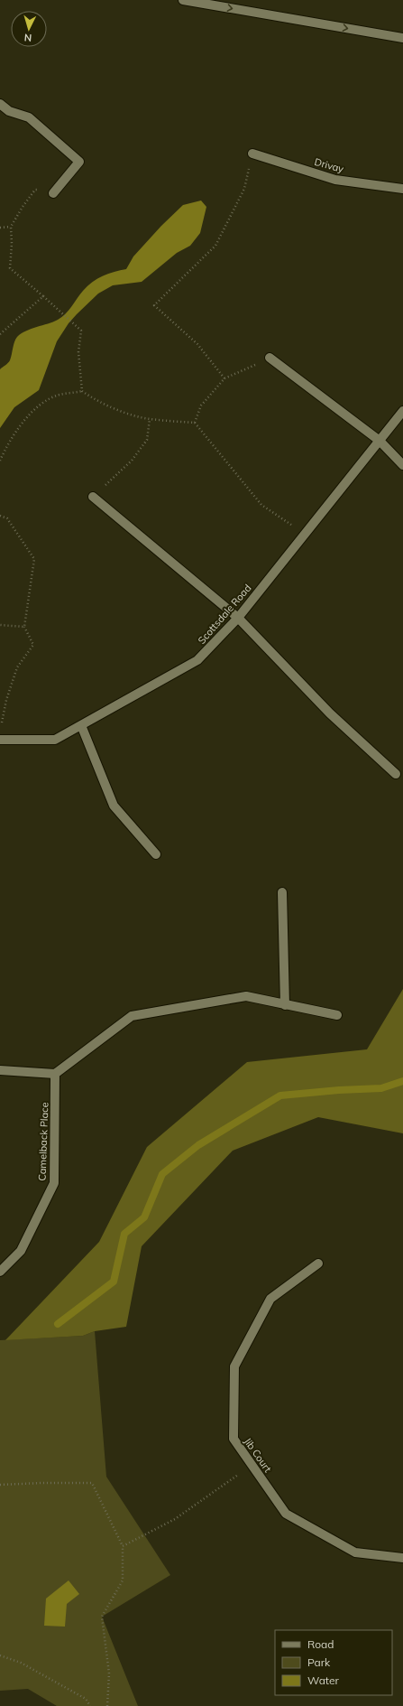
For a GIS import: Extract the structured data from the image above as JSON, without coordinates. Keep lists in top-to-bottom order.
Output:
{
  "streets": {
    "street": [
      "Drivay",
      "Scottsdale Road",
      "Camelback Place",
      "Jib Court"
    ]
  },
  "legend": ["Road", "Park", "Water"],
  "north": "bottom"
}
